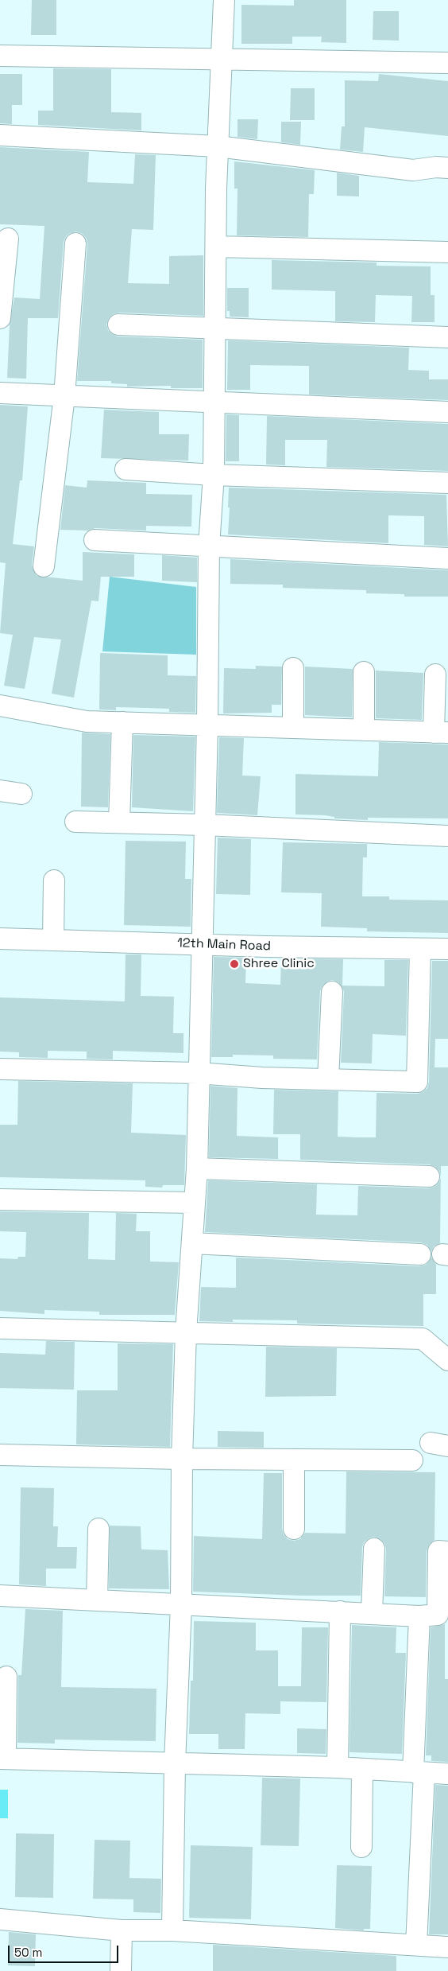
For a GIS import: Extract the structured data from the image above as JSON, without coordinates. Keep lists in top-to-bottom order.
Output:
{
  "streets": {
    "street": ["12th Main Road"]
  },
  "places": ["Shree Clinic"],
  "scale_bar": "50 m"
}
